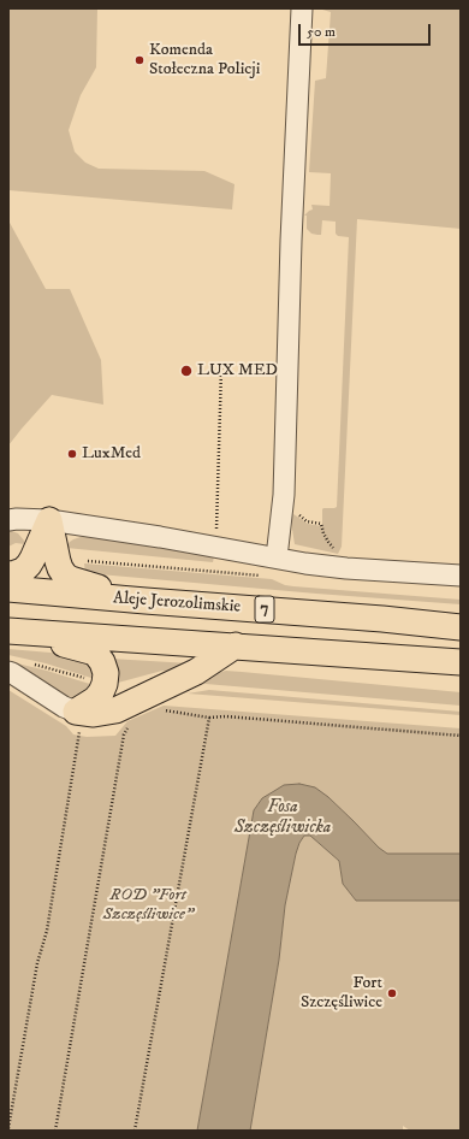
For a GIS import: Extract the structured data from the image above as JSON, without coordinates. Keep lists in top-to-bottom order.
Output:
{
  "streets": {
    "main road": ["Aleje Jerozolimskie", "7"]
  },
  "water": ["Fosa Szczęśliwicka"],
  "parks": ["ROD \"Fort Szczęśliwice\""],
  "places": [
    "Komenda Stołeczna Policji",
    "LUX MED",
    "LuxMed",
    "Fort Szczęśliwice"
  ],
  "scale_bar": "50 m"
}
